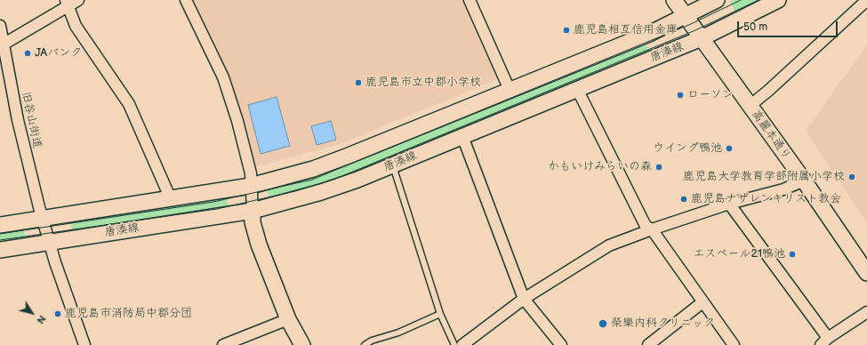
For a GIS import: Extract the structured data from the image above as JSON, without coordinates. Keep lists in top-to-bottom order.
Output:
{
  "streets": {
    "street": ["唐湊線", "旧谷山街道", "高麗本通り"]
  },
  "crossings": [
    ["唐湊線", "旧谷山街道"],
    ["唐湊線", "高麗本通り"]
  ],
  "places": [
    "鹿児島相互信用金庫",
    "JAバンク",
    "鹿児島市立中郡小学校",
    "ローソン",
    "ウイング鴨池",
    "かもいけみらいの森",
    "鹿児島大学教育学部附属小学校",
    "鹿児島ナザレンキリスト教会",
    "エスペール21鴨池",
    "鹿児島市消防局中郡分団",
    "榮樂内科クリニック"
  ],
  "scale_bar": "50 m",
  "north": "bottom right"
}
